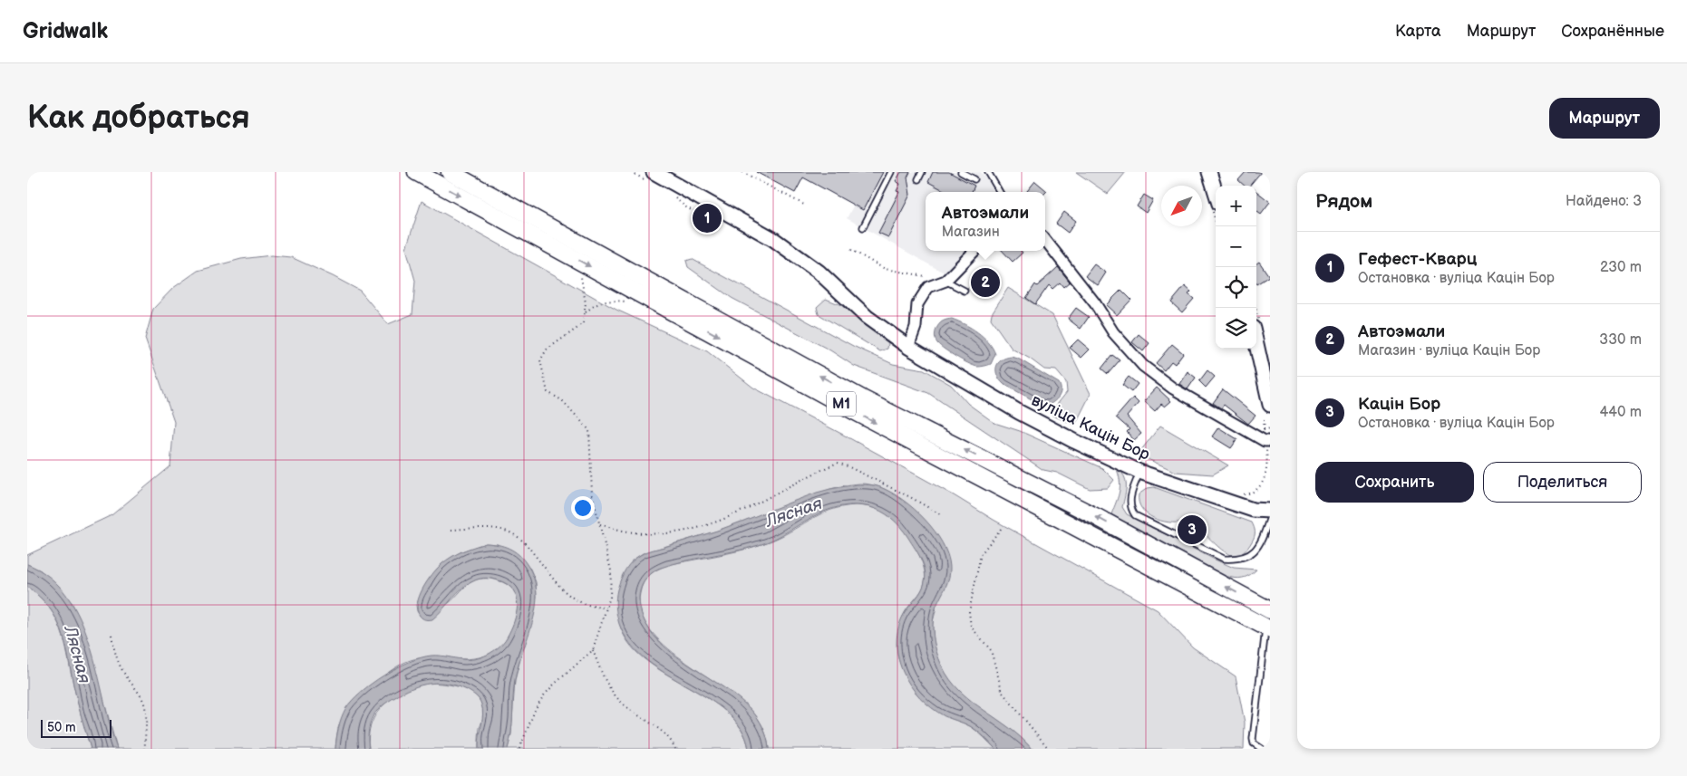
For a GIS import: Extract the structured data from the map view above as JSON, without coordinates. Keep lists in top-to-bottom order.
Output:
{
  "streets": {
    "highway": ["М1"],
    "main road": ["вуліца Кацін Бор"]
  },
  "water": ["Лясная"],
  "scale_bar": "50 m",
  "north": "bottom left",
  "page": {
    "header": "Gridwalk",
    "nav": ["Карта", "Маршрут", "Сохранённые"],
    "buttons": [
      "Маршрут",
      ["Сохранить", "Поделиться"]
    ],
    "title": "Как добраться",
    "heading": ["Рядом", "Найдено: 3"],
    "map_buttons": ["+", "−"],
    "popup": ["Автоэмали", "Магазин"],
    "pins": ["1", "2", "3"],
    "list": [
      {
        "mark": "1",
        "name": "Гефест-Кварц",
        "note": "Остановка · вуліца Кацін Бор",
        "value": "230 m"
      },
      {
        "mark": "2",
        "name": "Автоэмали",
        "note": "Магазин · вуліца Кацін Бор",
        "value": "330 m"
      },
      {
        "mark": "3",
        "name": "Кацін Бор",
        "note": "Остановка · вуліца Кацін Бор",
        "value": "440 m"
      }
    ],
    "scale": "50 m"
  }
}
